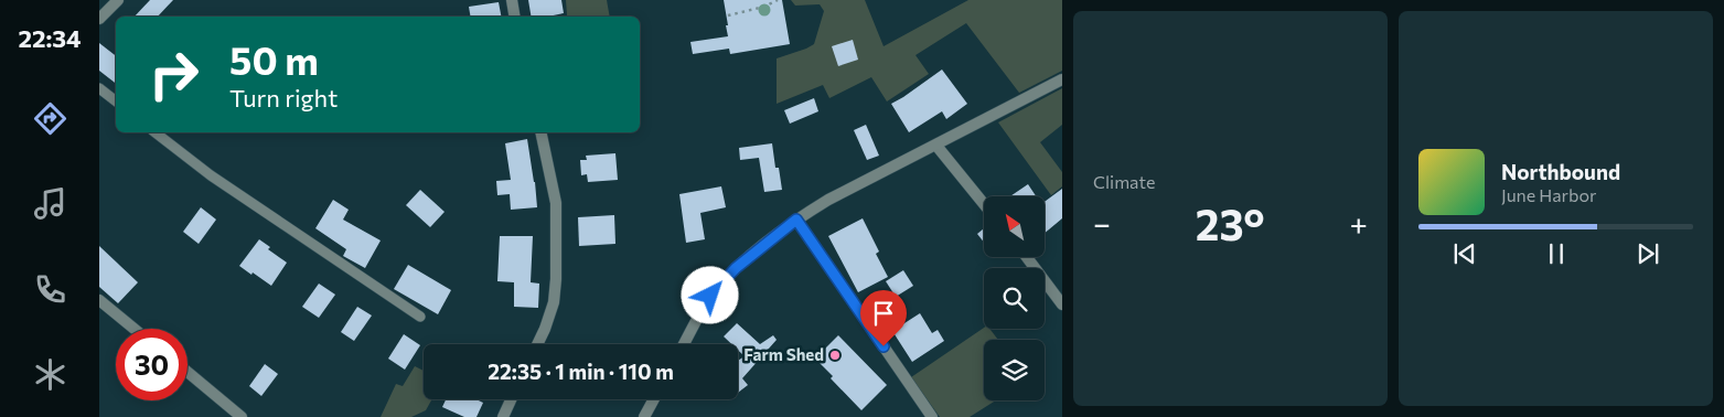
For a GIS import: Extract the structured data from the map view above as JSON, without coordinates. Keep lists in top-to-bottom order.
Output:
{
  "places": ["Farm Shed"],
  "north": "top left",
  "page": {
    "tabs": "22:34",
    "tile": "Climate",
    "turn": ["50 m", "Turn right"],
    "song": ["Northbound", "June Harbor"],
    "heat": ["−", "23°", "+"],
    "limit": "30",
    "trip": "22:35 · 1 min · 110 m"
  }
}
